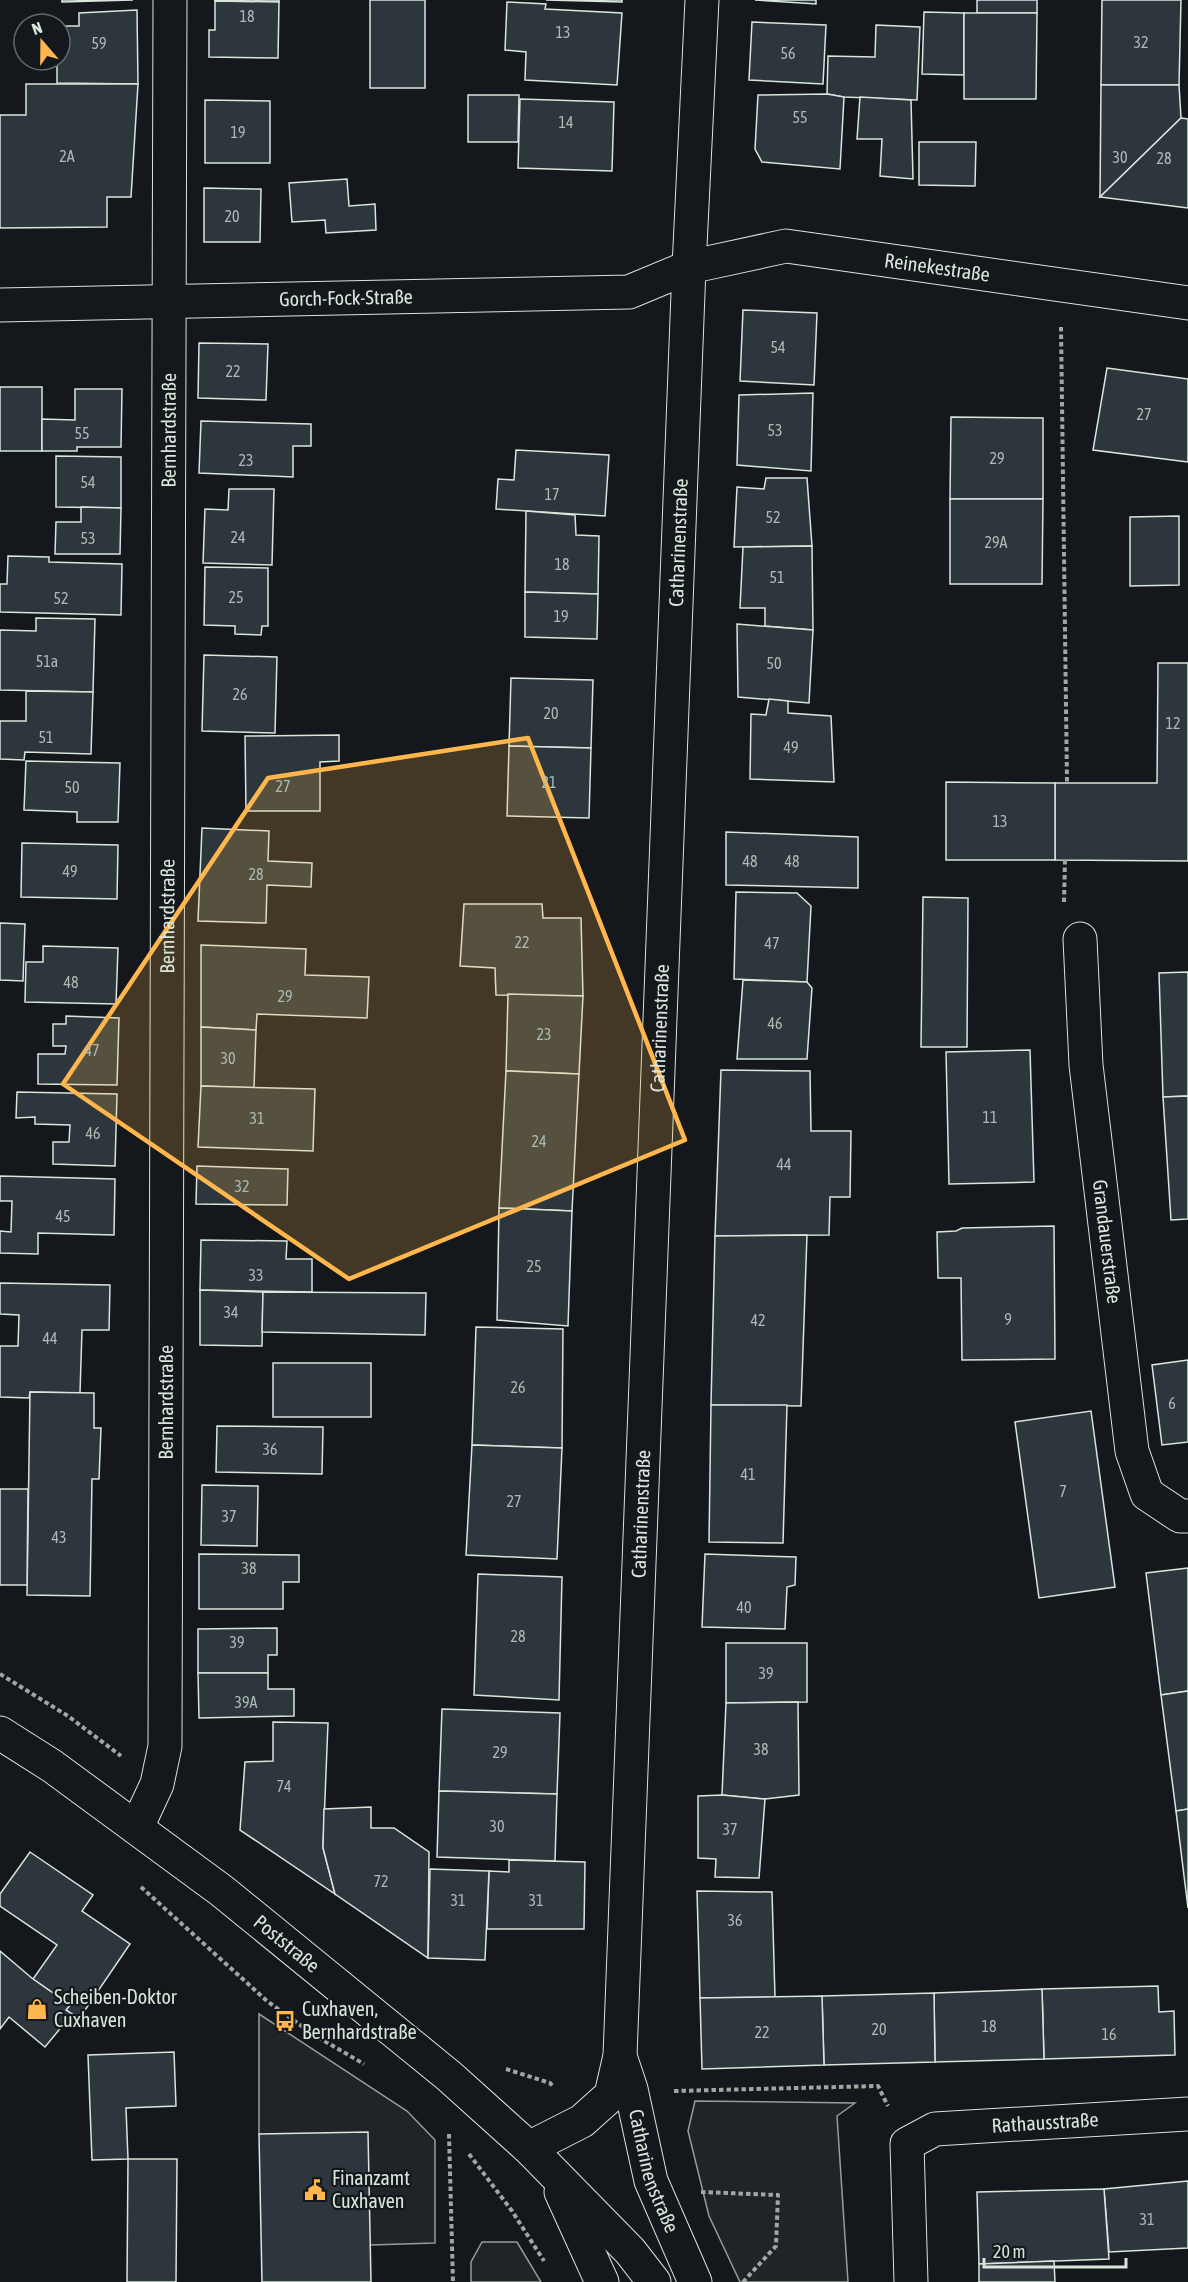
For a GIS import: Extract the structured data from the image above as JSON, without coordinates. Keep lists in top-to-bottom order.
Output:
{
  "streets": {
    "street": [
      "Reinekestraße",
      "Gorch-Fock-Straße",
      "Bernhardstraße",
      "Catharinenstraße",
      "Grandauerstraße",
      "Poststraße",
      "Rathausstraße"
    ]
  },
  "crossings": [
    ["Reinekestraße", "Gorch-Fock-Straße"],
    ["Reinekestraße", "Catharinenstraße"],
    ["Gorch-Fock-Straße", "Bernhardstraße"],
    ["Gorch-Fock-Straße", "Catharinenstraße"],
    ["Bernhardstraße", "Poststraße"],
    ["Catharinenstraße", "Poststraße"]
  ],
  "places": {
    "shop": ["Scheiben-Doktor Cuxhaven"],
    "bus stop": ["Cuxhaven, Bernhardstraße"],
    "public building": ["Finanzamt Cuxhaven"]
  },
  "house_numbers": [
    "18",
    "13",
    "32",
    "59",
    "56",
    "55",
    "14",
    "19",
    "2A",
    "30",
    "28",
    "20",
    "54",
    "22",
    "27",
    "53",
    "55",
    "29",
    "23",
    "54",
    "17",
    "52",
    "24",
    "53",
    "29A",
    "18",
    "51",
    "25",
    "52",
    "19",
    "51a",
    "50",
    "26",
    "20",
    "12",
    "51",
    "49",
    "21",
    "27",
    "50",
    "13",
    "48",
    "48",
    "49",
    "28",
    "22",
    "47",
    "48",
    "29",
    "46",
    "23",
    "47",
    "30",
    "11",
    "31",
    "46",
    "24",
    "44",
    "32",
    "45",
    "25",
    "33",
    "34",
    "9",
    "42",
    "44",
    "26",
    "6",
    "36",
    "41",
    "7",
    "27",
    "37",
    "43",
    "38",
    "40",
    "28",
    "39",
    "39",
    "39A",
    "38",
    "29",
    "74",
    "30",
    "37",
    "72",
    "31",
    "31",
    "36",
    "18",
    "20",
    "22",
    "16",
    "31"
  ],
  "scale_bar": "20 m",
  "north": "top"
}
